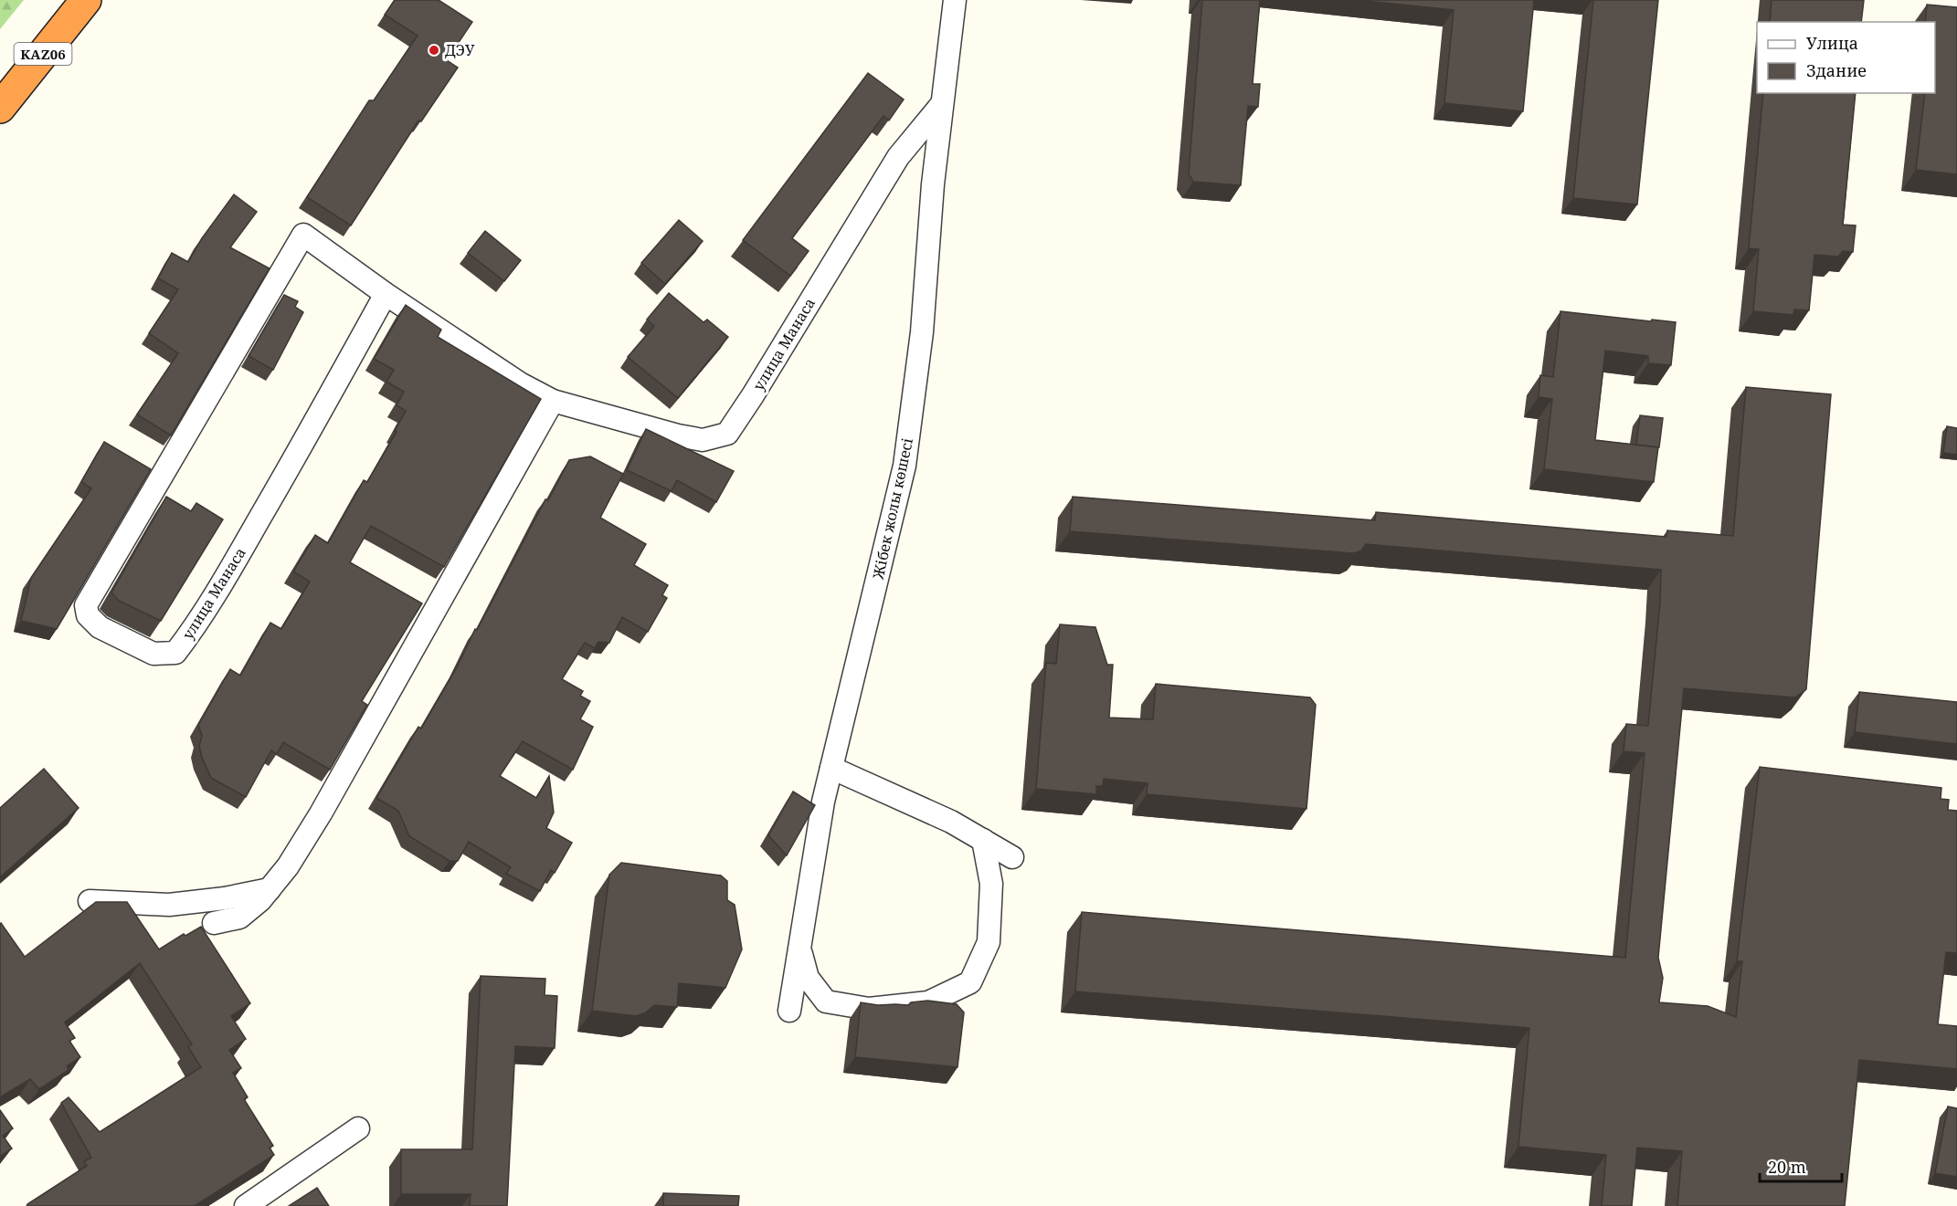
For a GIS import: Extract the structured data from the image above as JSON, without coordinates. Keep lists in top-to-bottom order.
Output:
{
  "streets": {
    "highway": ["KAZ06"],
    "street": ["улица Манаса", "Жібек жолы көшесі"]
  },
  "crossings": [
    ["улица Манаса", "Жібек жолы көшесі"]
  ],
  "places": ["ДЭУ"],
  "legend": ["Улица", "Здание"],
  "scale_bar": "20 m"
}
